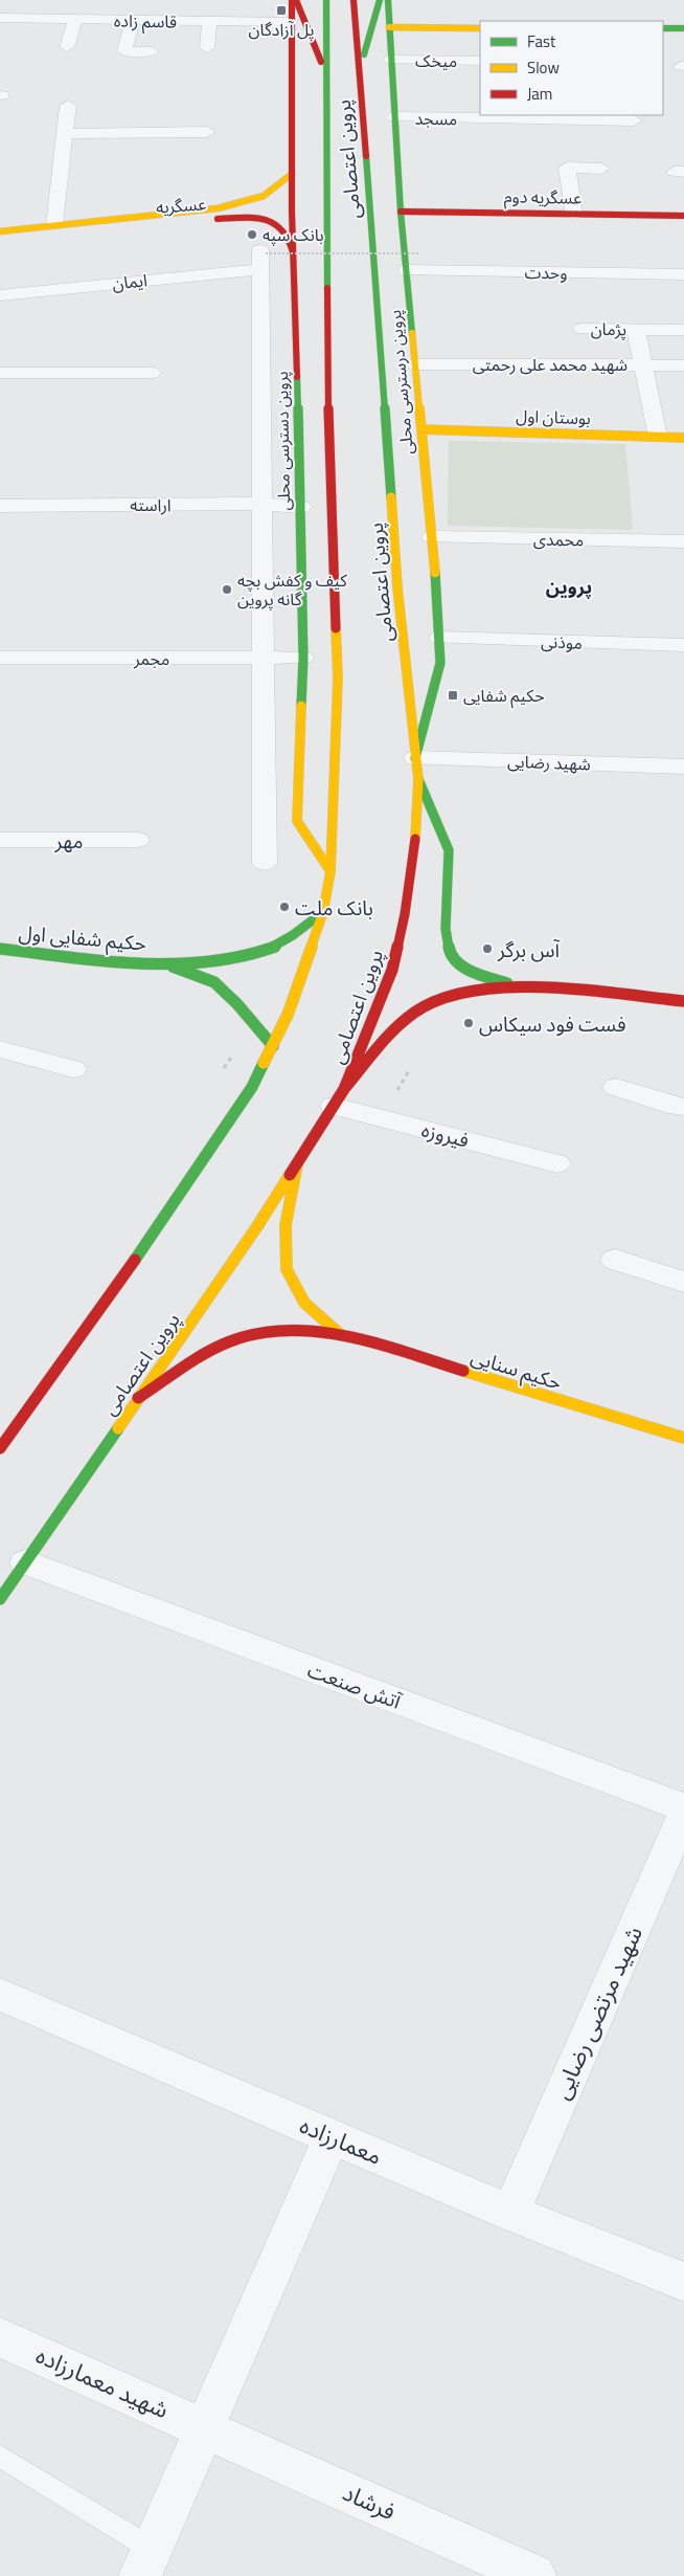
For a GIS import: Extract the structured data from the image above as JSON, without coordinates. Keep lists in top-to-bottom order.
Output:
{
  "streets": {
    "main road": [
      "پروین اعتصامی",
      "عسگریه دوم",
      "عسگریه",
      "پروین درسترسی محلی",
      "بوستان اول",
      "پروین دسترسی محلی",
      "حکیم شفایی اول",
      "حکیم سنایی"
    ],
    "street": [
      "قاسم زاده",
      "میخک",
      "مسجد",
      "وحدت",
      "ایمان",
      "پژمان",
      "شهید محمد علی رحمتی",
      "اراسته",
      "محمدی",
      "موذنی",
      "مجمر",
      "شهید رضایی",
      "مهر",
      "فیروزه",
      "آتش صنعت",
      "شهید مرتضی رضایی",
      "معمارزاده",
      "شهید معمارزاده",
      "فرشاد"
    ]
  },
  "crossings": [
    ["قاسم زاده", "پروین دسترسی محلی"],
    ["میخک", "پروین درسترسی محلی"],
    ["مسجد", "پروین درسترسی محلی"],
    ["پروین اعتصامی", "پروین درسترسی محلی"],
    ["پروین اعتصامی", "پروین دسترسی محلی"],
    ["پروین اعتصامی", "شهید رضایی"],
    ["پروین اعتصامی", "فیروزه"],
    ["پروین اعتصامی", "آتش صنعت"],
    ["عسگریه دوم", "پروین درسترسی محلی"],
    ["عسگریه", "پروین دسترسی محلی"],
    ["وحدت", "پروین درسترسی محلی"],
    ["پژمان", "شهید محمد علی رحمتی"],
    ["پژمان", "بوستان اول"],
    ["شهید محمد علی رحمتی", "پروین درسترسی محلی"],
    ["پروین درسترسی محلی", "بوستان اول"],
    ["پروین درسترسی محلی", "محمدی"],
    ["پروین درسترسی محلی", "موذنی"],
    ["پروین درسترسی محلی", "شهید رضایی"],
    ["پروین دسترسی محلی", "اراسته"],
    ["پروین دسترسی محلی", "مجمر"],
    ["شهید مرتضی رضایی", "معمارزاده"],
    ["شهید معمارزاده", "فرشاد"]
  ],
  "districts": ["پروین"],
  "places": {
    "transit": ["پل آزادگان", "حکیم شفایی"],
    "other": [
      "بانک سپه",
      "کیف و کفش بچه گانه پروین",
      "بانک ملت",
      "آس برگر",
      "فست فود سیکاس"
    ]
  },
  "legend": ["Fast", "Slow", "Jam"]
}
